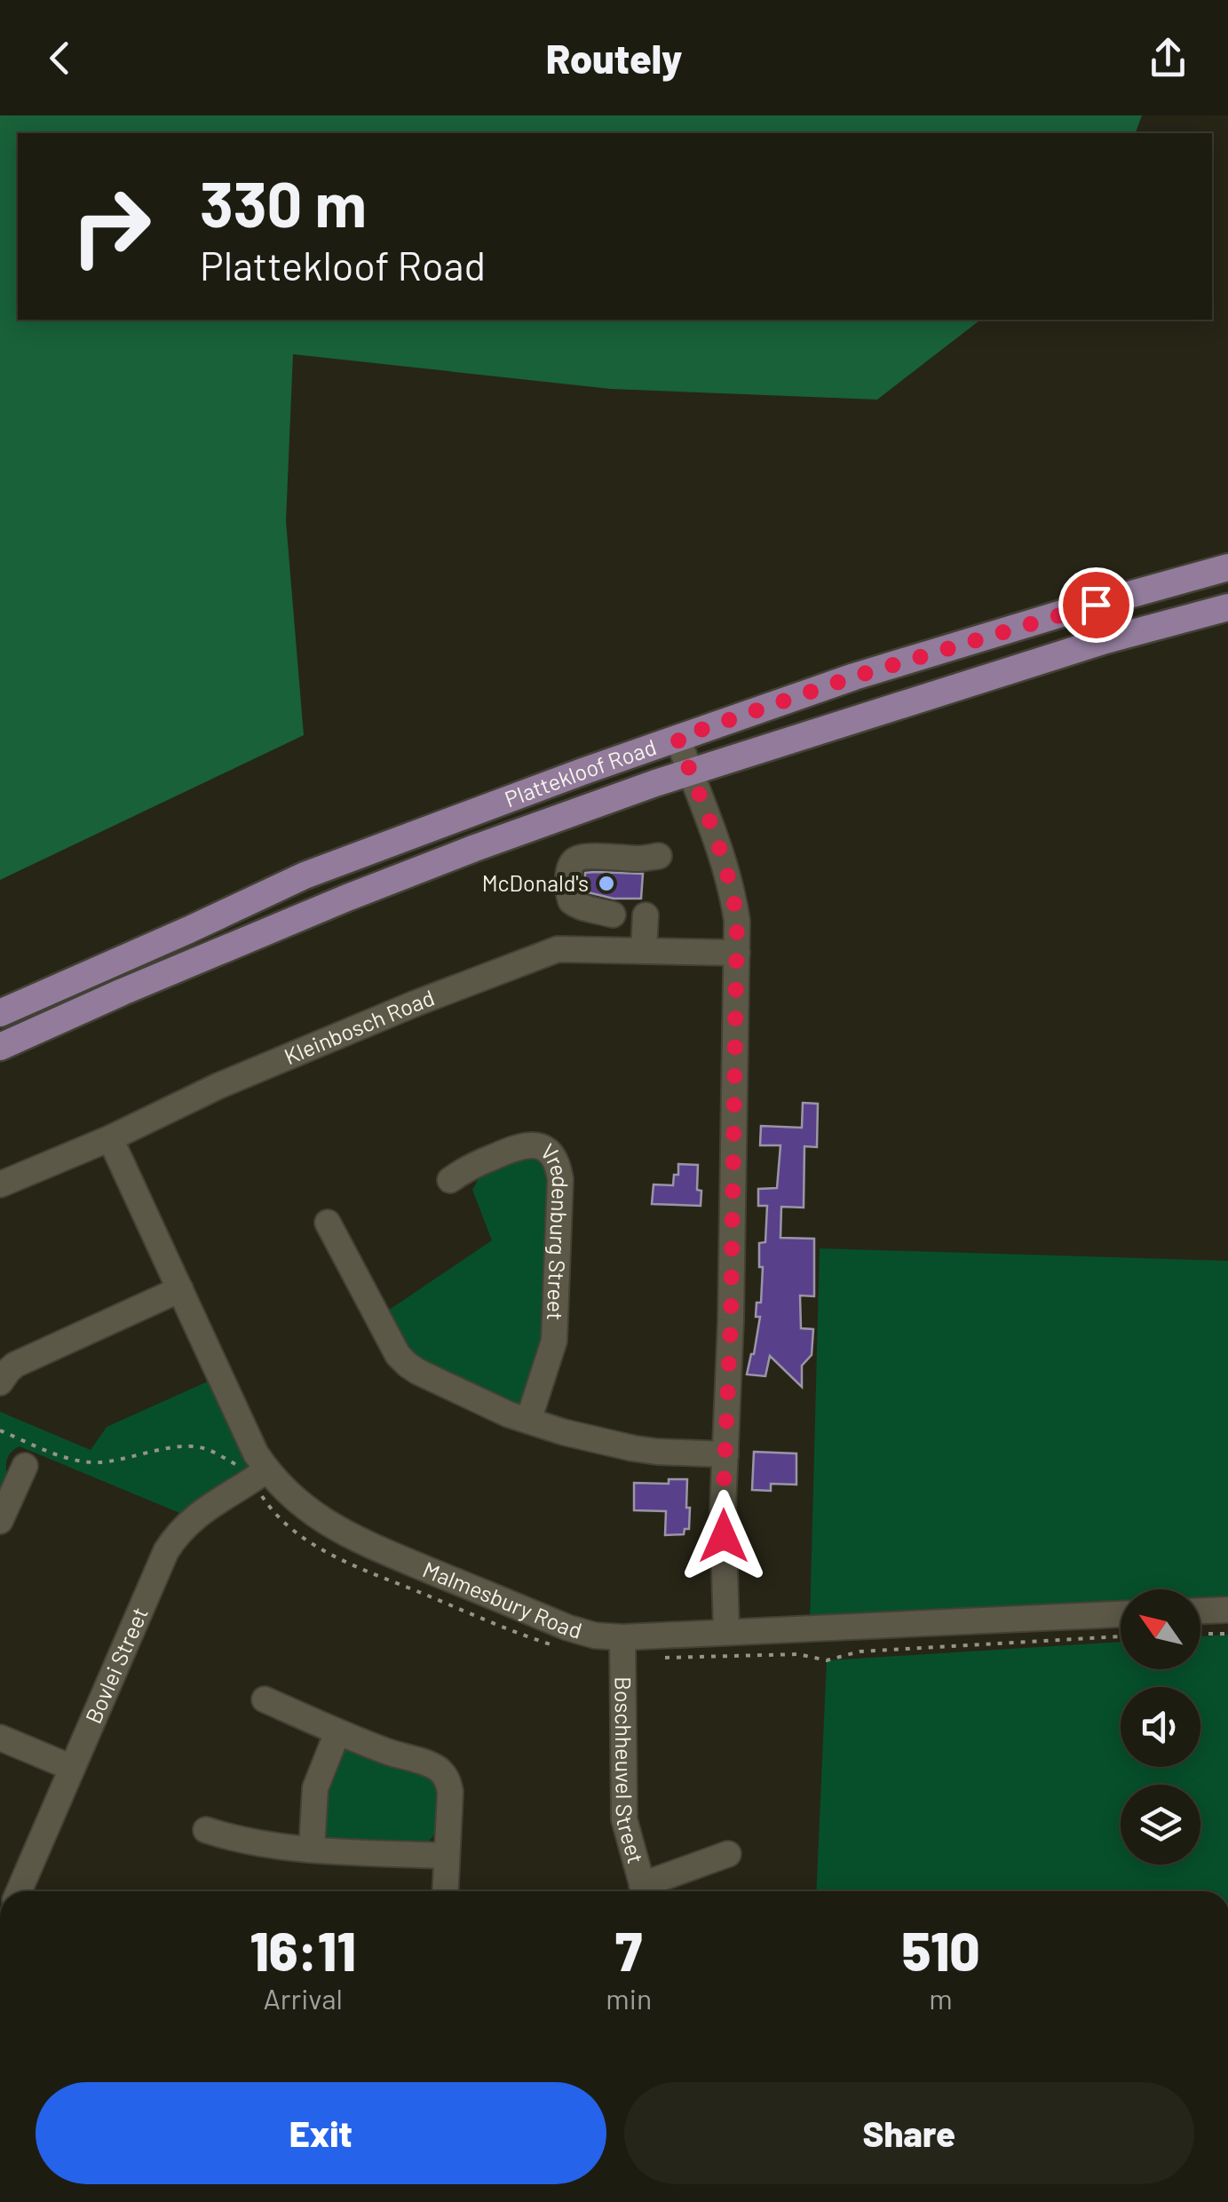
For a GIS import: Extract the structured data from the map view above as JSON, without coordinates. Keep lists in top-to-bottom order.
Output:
{
  "streets": {
    "main road": ["Plattekloof Road"],
    "street": [
      "Kleinbosch Road",
      "Vredenburg Street",
      "Malmesbury Road",
      "Bovlei Street",
      "Boschheuvel Street"
    ]
  },
  "crossings": [
    ["Kleinbosch Road", "Malmesbury Road"],
    ["Malmesbury Road", "Bovlei Street"],
    ["Malmesbury Road", "Boschheuvel Street"]
  ],
  "places": ["McDonald's"],
  "north": "top left",
  "page": {
    "header": "Routely",
    "turn": ["330 m", "Plattekloof Road"],
    "eta": [
      "16:11",
      "Arrival",
      "7",
      "min",
      "510",
      "m"
    ],
    "buttons": ["Exit", "Share"]
  }
}
